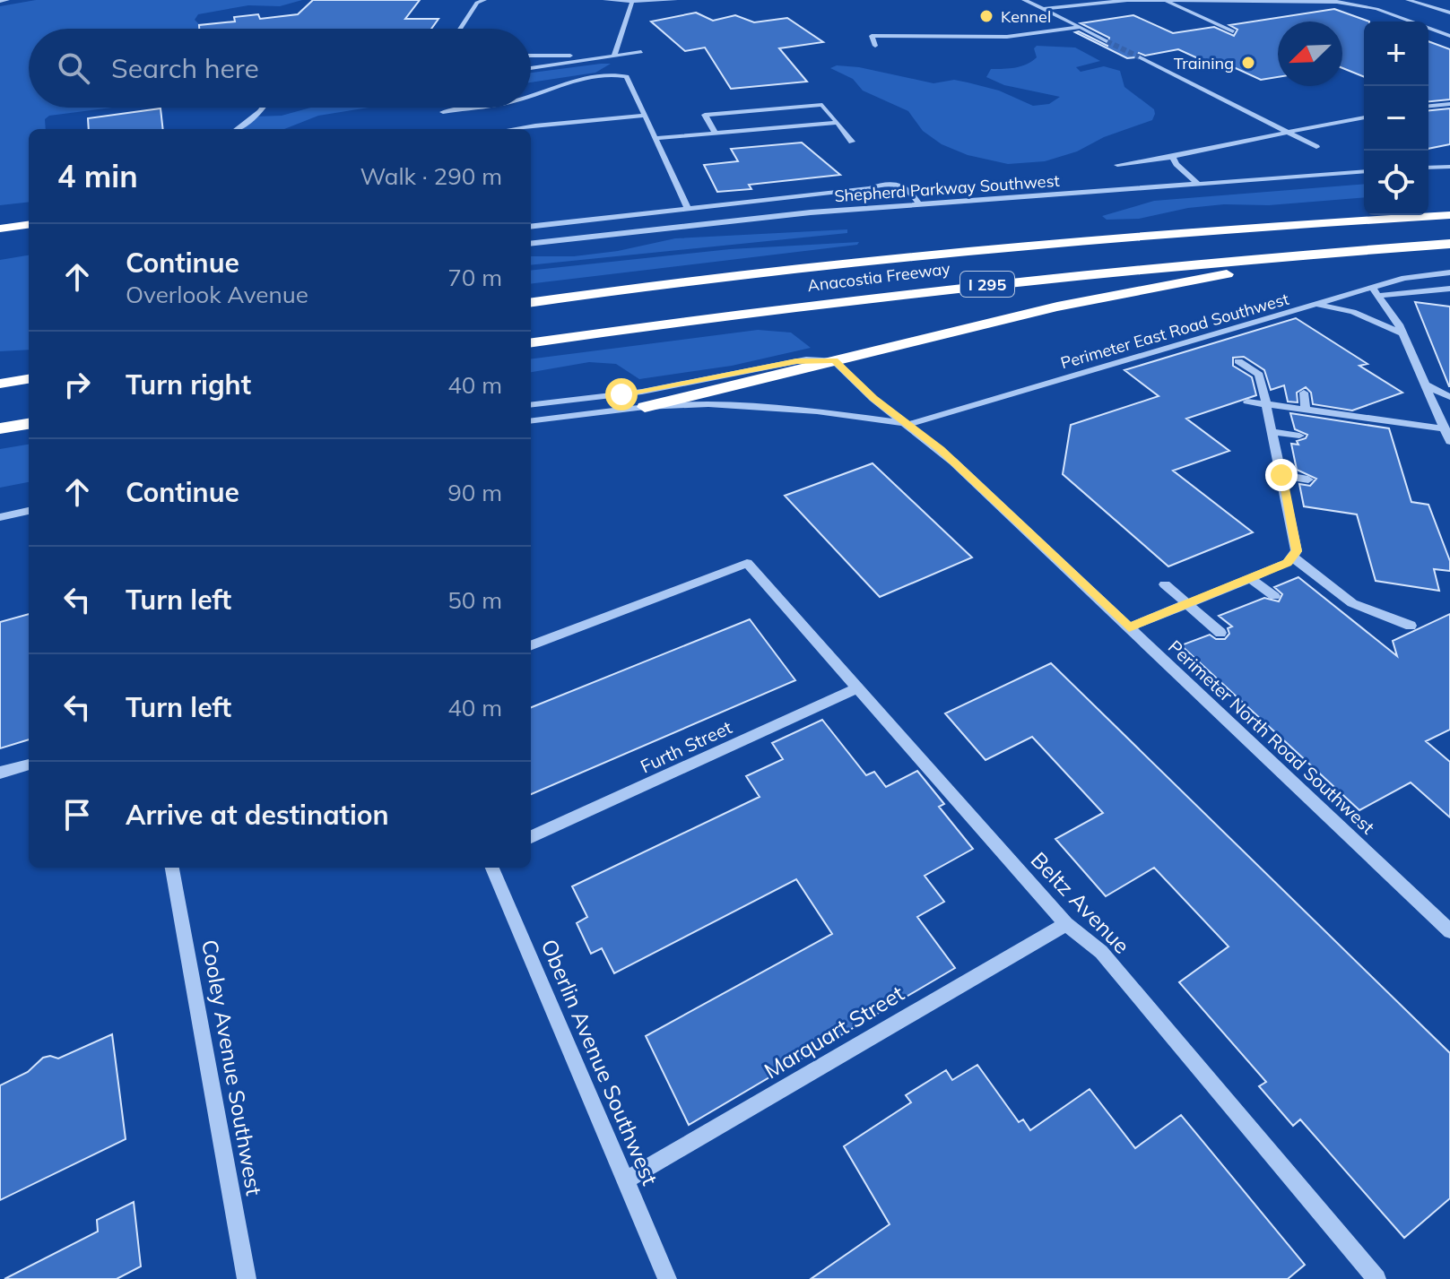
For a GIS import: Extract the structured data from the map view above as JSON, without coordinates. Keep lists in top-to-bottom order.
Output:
{
  "streets": {
    "highway": ["Anacostia Freeway", "I 295"],
    "street": [
      "Shepherd Parkway Southwest",
      "Perimeter East Road Southwest",
      "Perimeter North Road Southwest",
      "Furth Street",
      "Beltz Avenue",
      "Marquart Street",
      "Oberlin Avenue Southwest",
      "Cooley Avenue Southwest"
    ]
  },
  "crossings": [
    ["Perimeter East Road Southwest", "Perimeter North Road Southwest"],
    ["Furth Street", "Beltz Avenue"],
    ["Beltz Avenue", "Marquart Street"],
    ["Marquart Street", "Oberlin Avenue Southwest"]
  ],
  "places": ["Kennel", "Training"],
  "north": "bottom left",
  "page": {
    "map_buttons": ["+", "−"],
    "search": "Search here",
    "heading": ["4 min", "Walk · 290 m"],
    "list": [
      ["Continue", "Overlook Avenue", "70 m"],
      ["Turn right", "40 m"],
      ["Continue", "90 m"],
      ["Turn left", "50 m"],
      ["Turn left", "40 m"],
      "Arrive at destination"
    ]
  }
}
